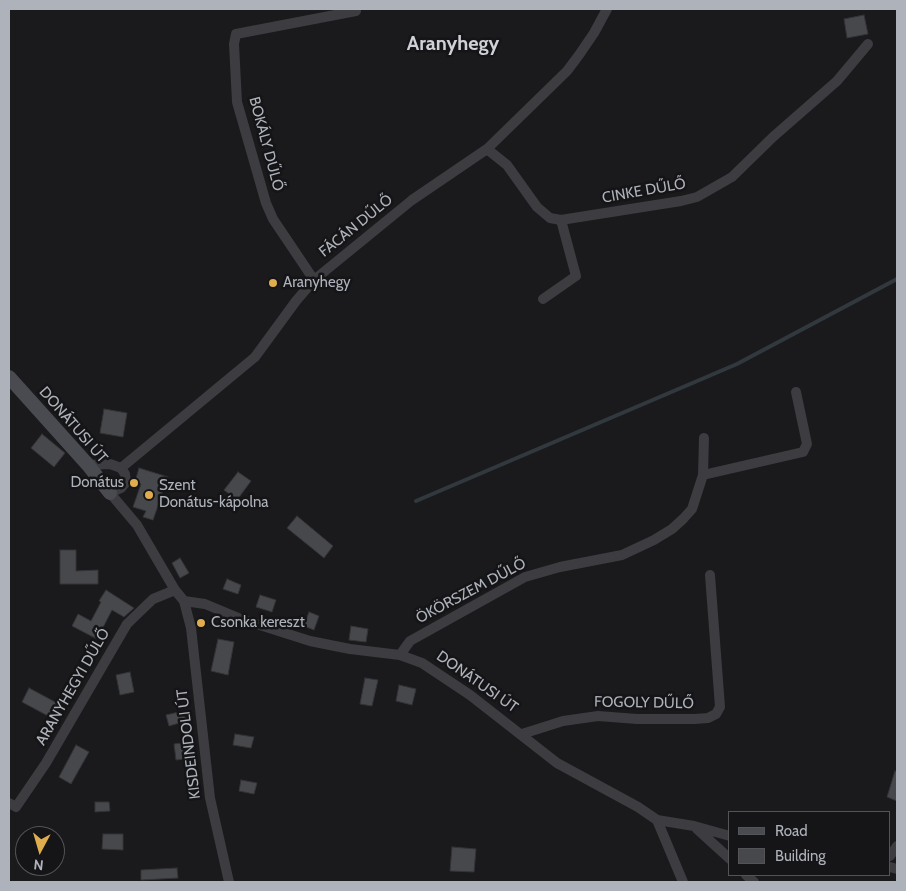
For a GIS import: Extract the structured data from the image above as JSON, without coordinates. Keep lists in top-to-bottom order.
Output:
{
  "streets": {
    "street": [
      "BOKÁLY DŰLŐ",
      "CINKE DŰLŐ",
      "FÁCÁN DŰLŐ",
      "DONÁTUSI ÚT",
      "ÖKÖRSZEM DŰLŐ",
      "ARANYHEGYI DŰLŐ",
      "FOGOLY DŰLŐ",
      "KISDEINDOLI ÚT"
    ]
  },
  "crossings": [
    ["BOKÁLY DŰLŐ", "FÁCÁN DŰLŐ"],
    ["DONÁTUSI ÚT", "ÖKÖRSZEM DŰLŐ"],
    ["DONÁTUSI ÚT", "ARANYHEGYI DŰLŐ"],
    ["DONÁTUSI ÚT", "FOGOLY DŰLŐ"],
    ["DONÁTUSI ÚT", "KISDEINDOLI ÚT"]
  ],
  "districts": ["Aranyhegy"],
  "places": [
    "Aranyhegy",
    "Donátus",
    "Szent Donátus-kápolna",
    "Csonka kereszt"
  ],
  "legend": ["Road", "Building"],
  "north": "bottom"
}
